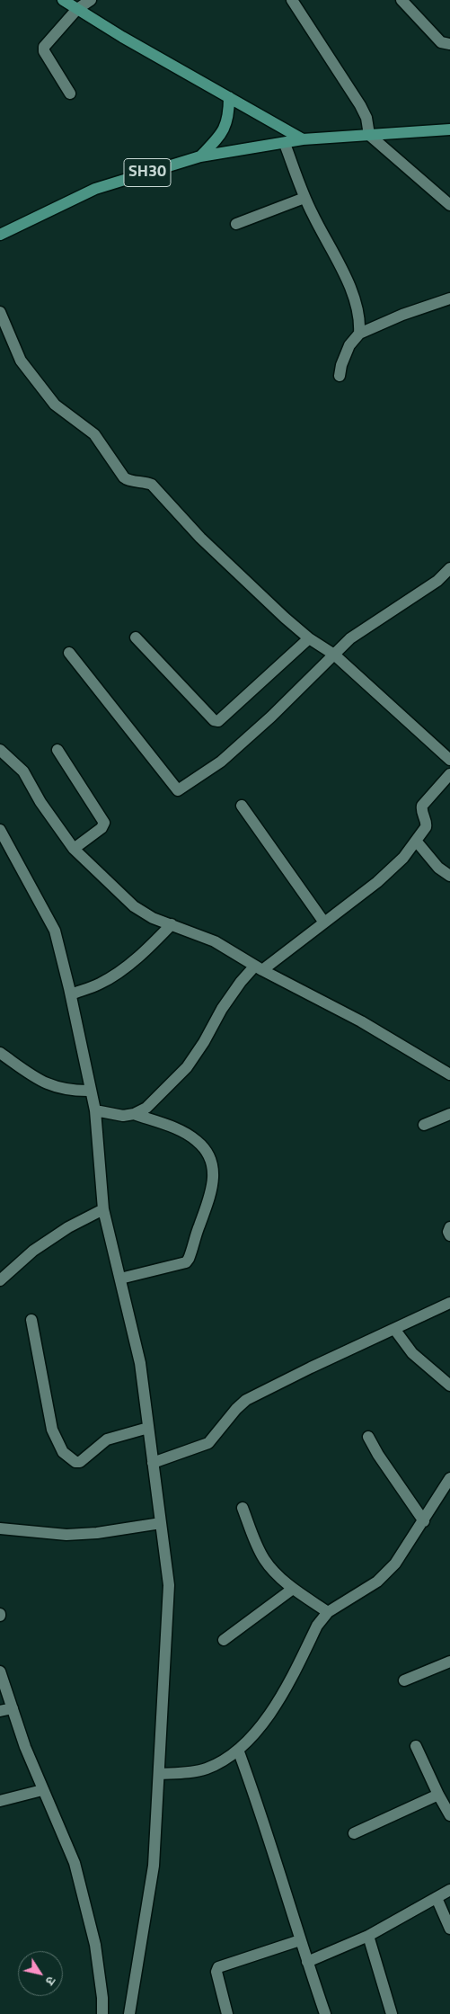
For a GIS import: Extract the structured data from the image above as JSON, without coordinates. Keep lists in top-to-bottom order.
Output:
{
  "streets": {
    "main road": ["SH30"]
  },
  "north": "bottom right"
}
